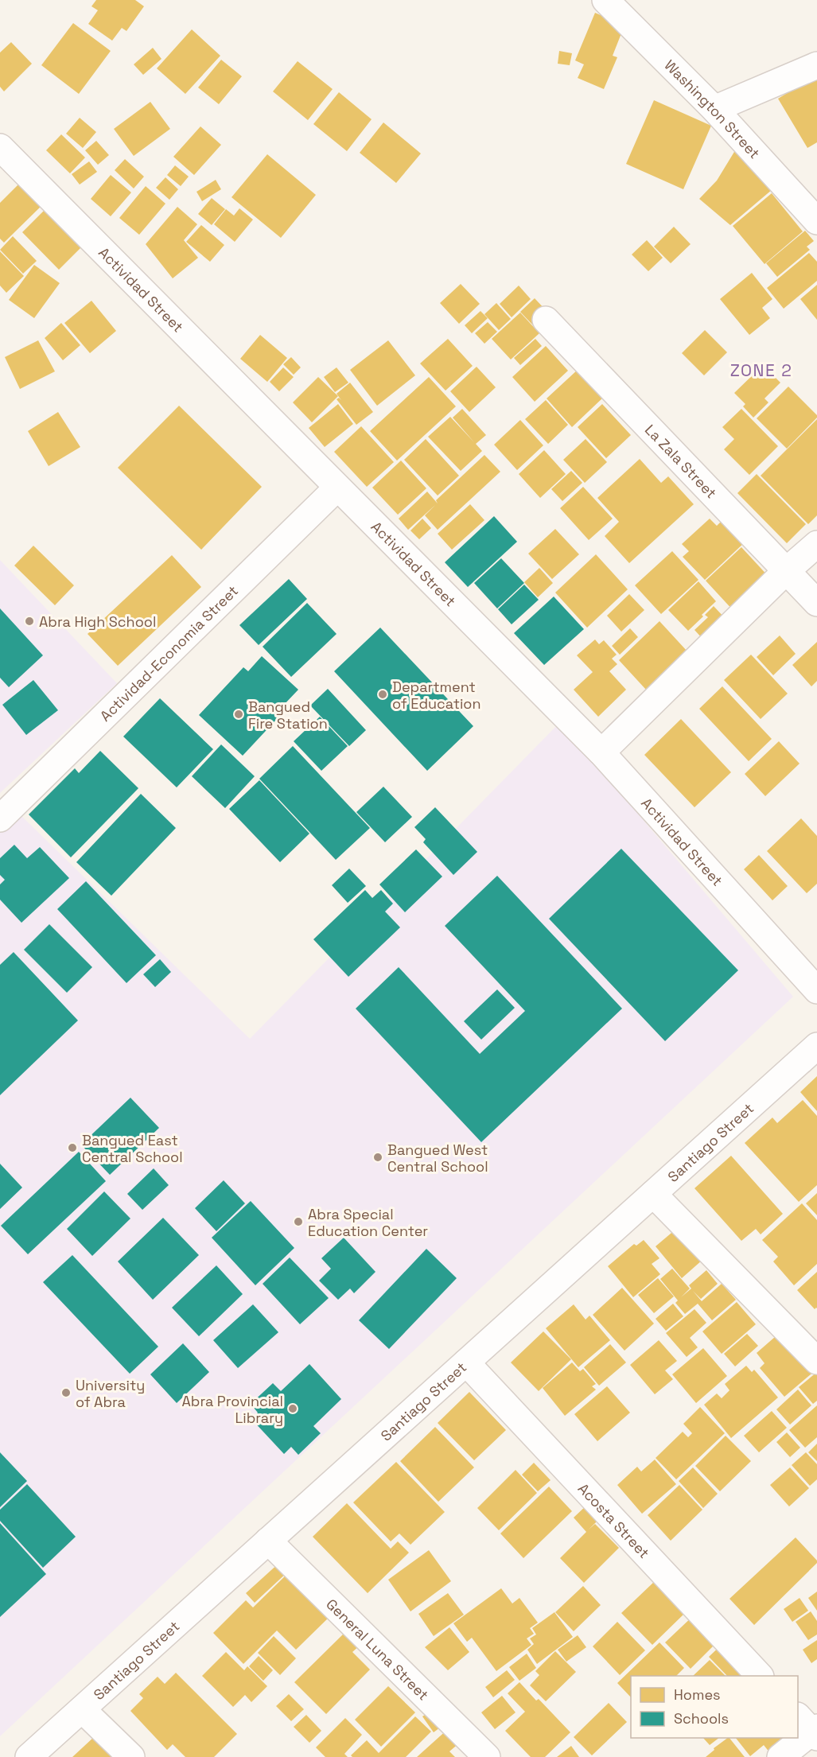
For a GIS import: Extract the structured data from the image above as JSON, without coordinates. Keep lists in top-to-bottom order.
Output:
{
  "streets": {
    "street": [
      "Washington Street",
      "Actividad Street",
      "La Zala Street",
      "Actividad-Economia Street",
      "Santiago Street",
      "Acosta Street",
      "General Luna Street"
    ]
  },
  "crossings": [
    ["Actividad Street", "Actividad-Economia Street"],
    ["Santiago Street", "Acosta Street"],
    ["Santiago Street", "General Luna Street"]
  ],
  "districts": ["ZONE 2"],
  "places": [
    "Abra High School",
    "Department of Education",
    "Bangued Fire Station",
    "Bangued East Central School",
    "Bangued West Central School",
    "Abra Special Education Center",
    "University of Abra",
    "Abra Provincial Library"
  ],
  "legend": ["Homes", "Schools"]
}
